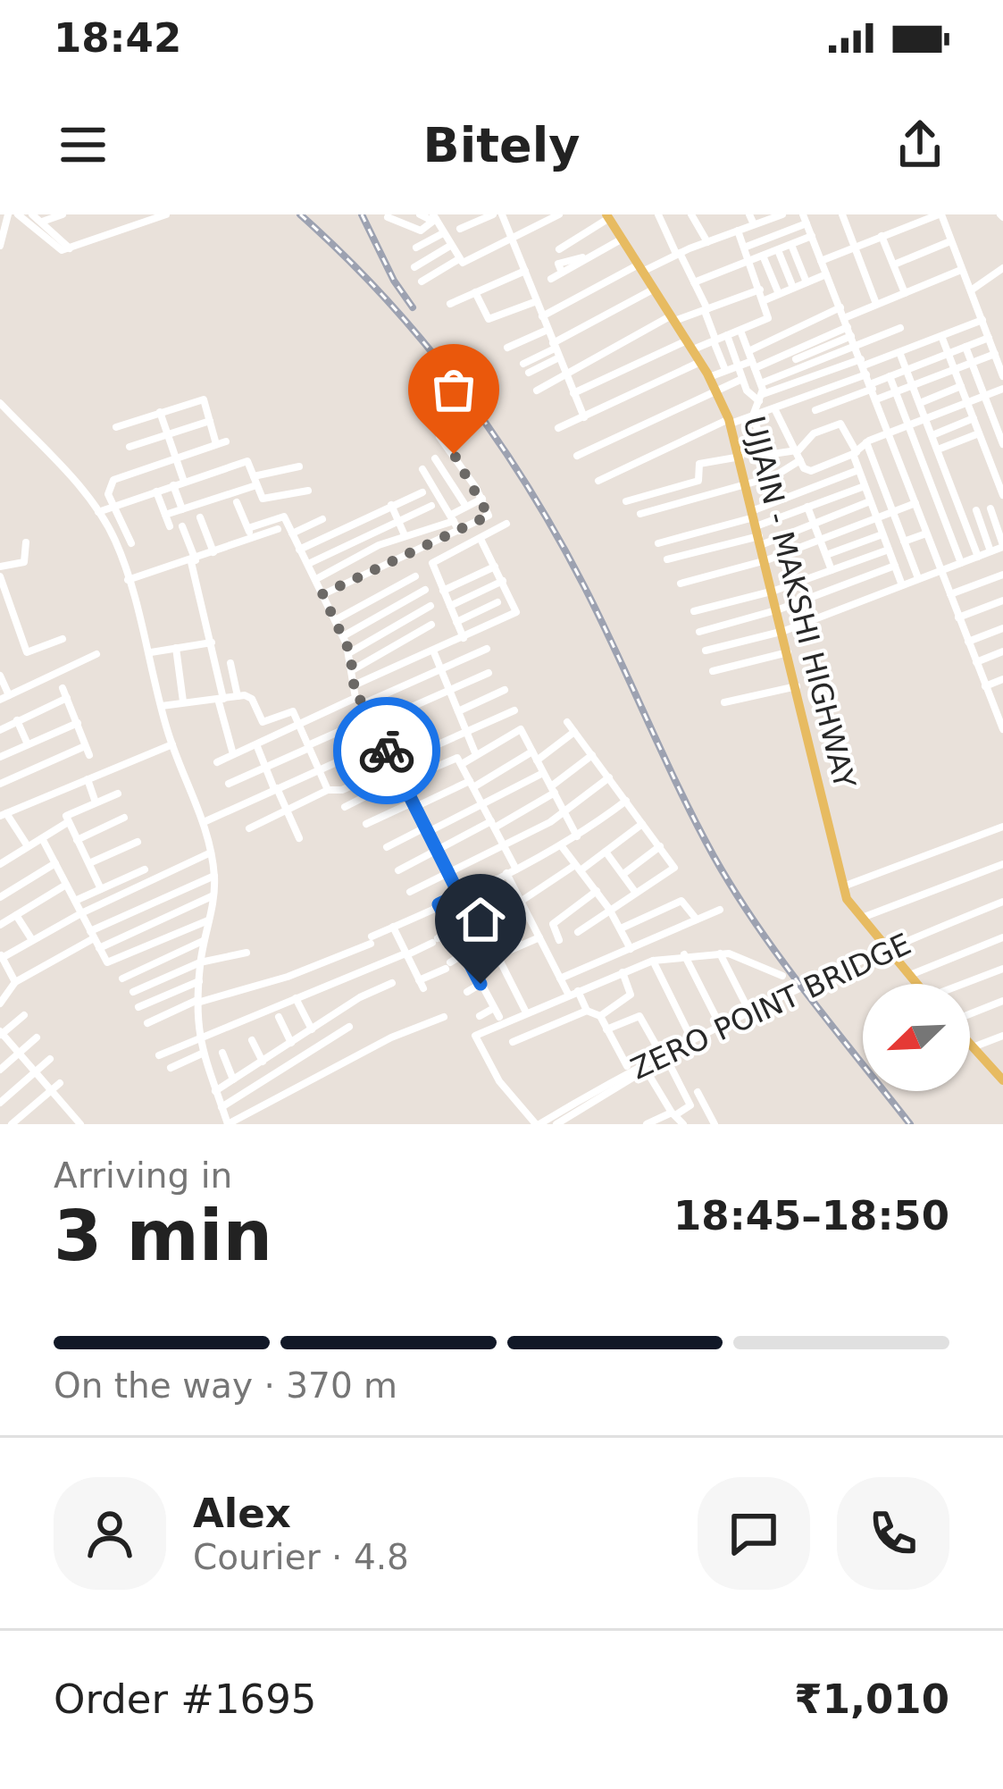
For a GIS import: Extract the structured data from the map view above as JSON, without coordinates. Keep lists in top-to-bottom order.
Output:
{
  "streets": {
    "main road": ["UJJAIN - MAKSHI HIGHWAY"],
    "street": ["ZERO POINT BRIDGE"]
  },
  "north": "bottom left",
  "page": {
    "status": "18:42",
    "header": "Bitely",
    "heading": ["3 min", "Arriving in", "18:45–18:50"],
    "panel": [
      "Alex",
      "Courier · 4.8",
      "Order #1695",
      "₹1,010"
    ],
    "bar": "On the way · 370 m"
  }
}
